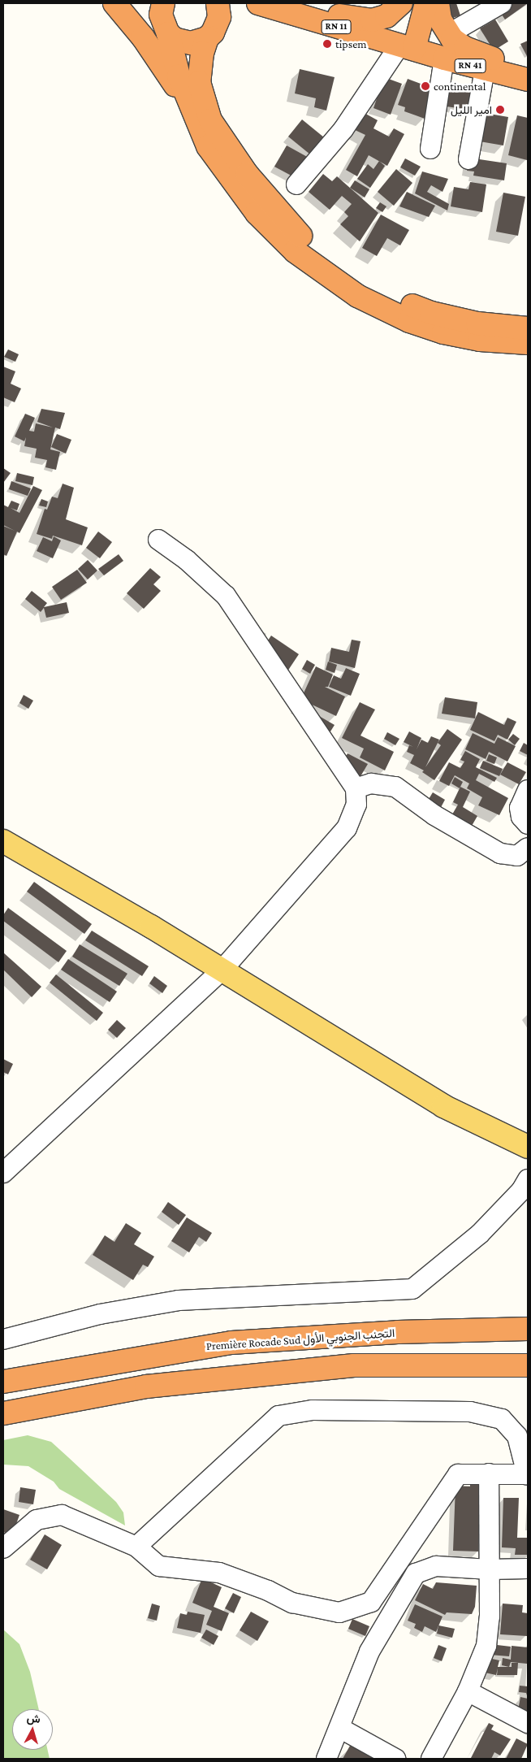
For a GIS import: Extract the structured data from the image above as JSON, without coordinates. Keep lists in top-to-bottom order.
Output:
{
  "streets": {
    "highway": ["RN 11", "RN 41", "Première Rocade Sud التجنب الجنوبي الأول"]
  },
  "crossings": [
    ["RN 11", "RN 41"]
  ],
  "places": ["tipsem", "continental", "امير الليل"],
  "north": "top"
}
